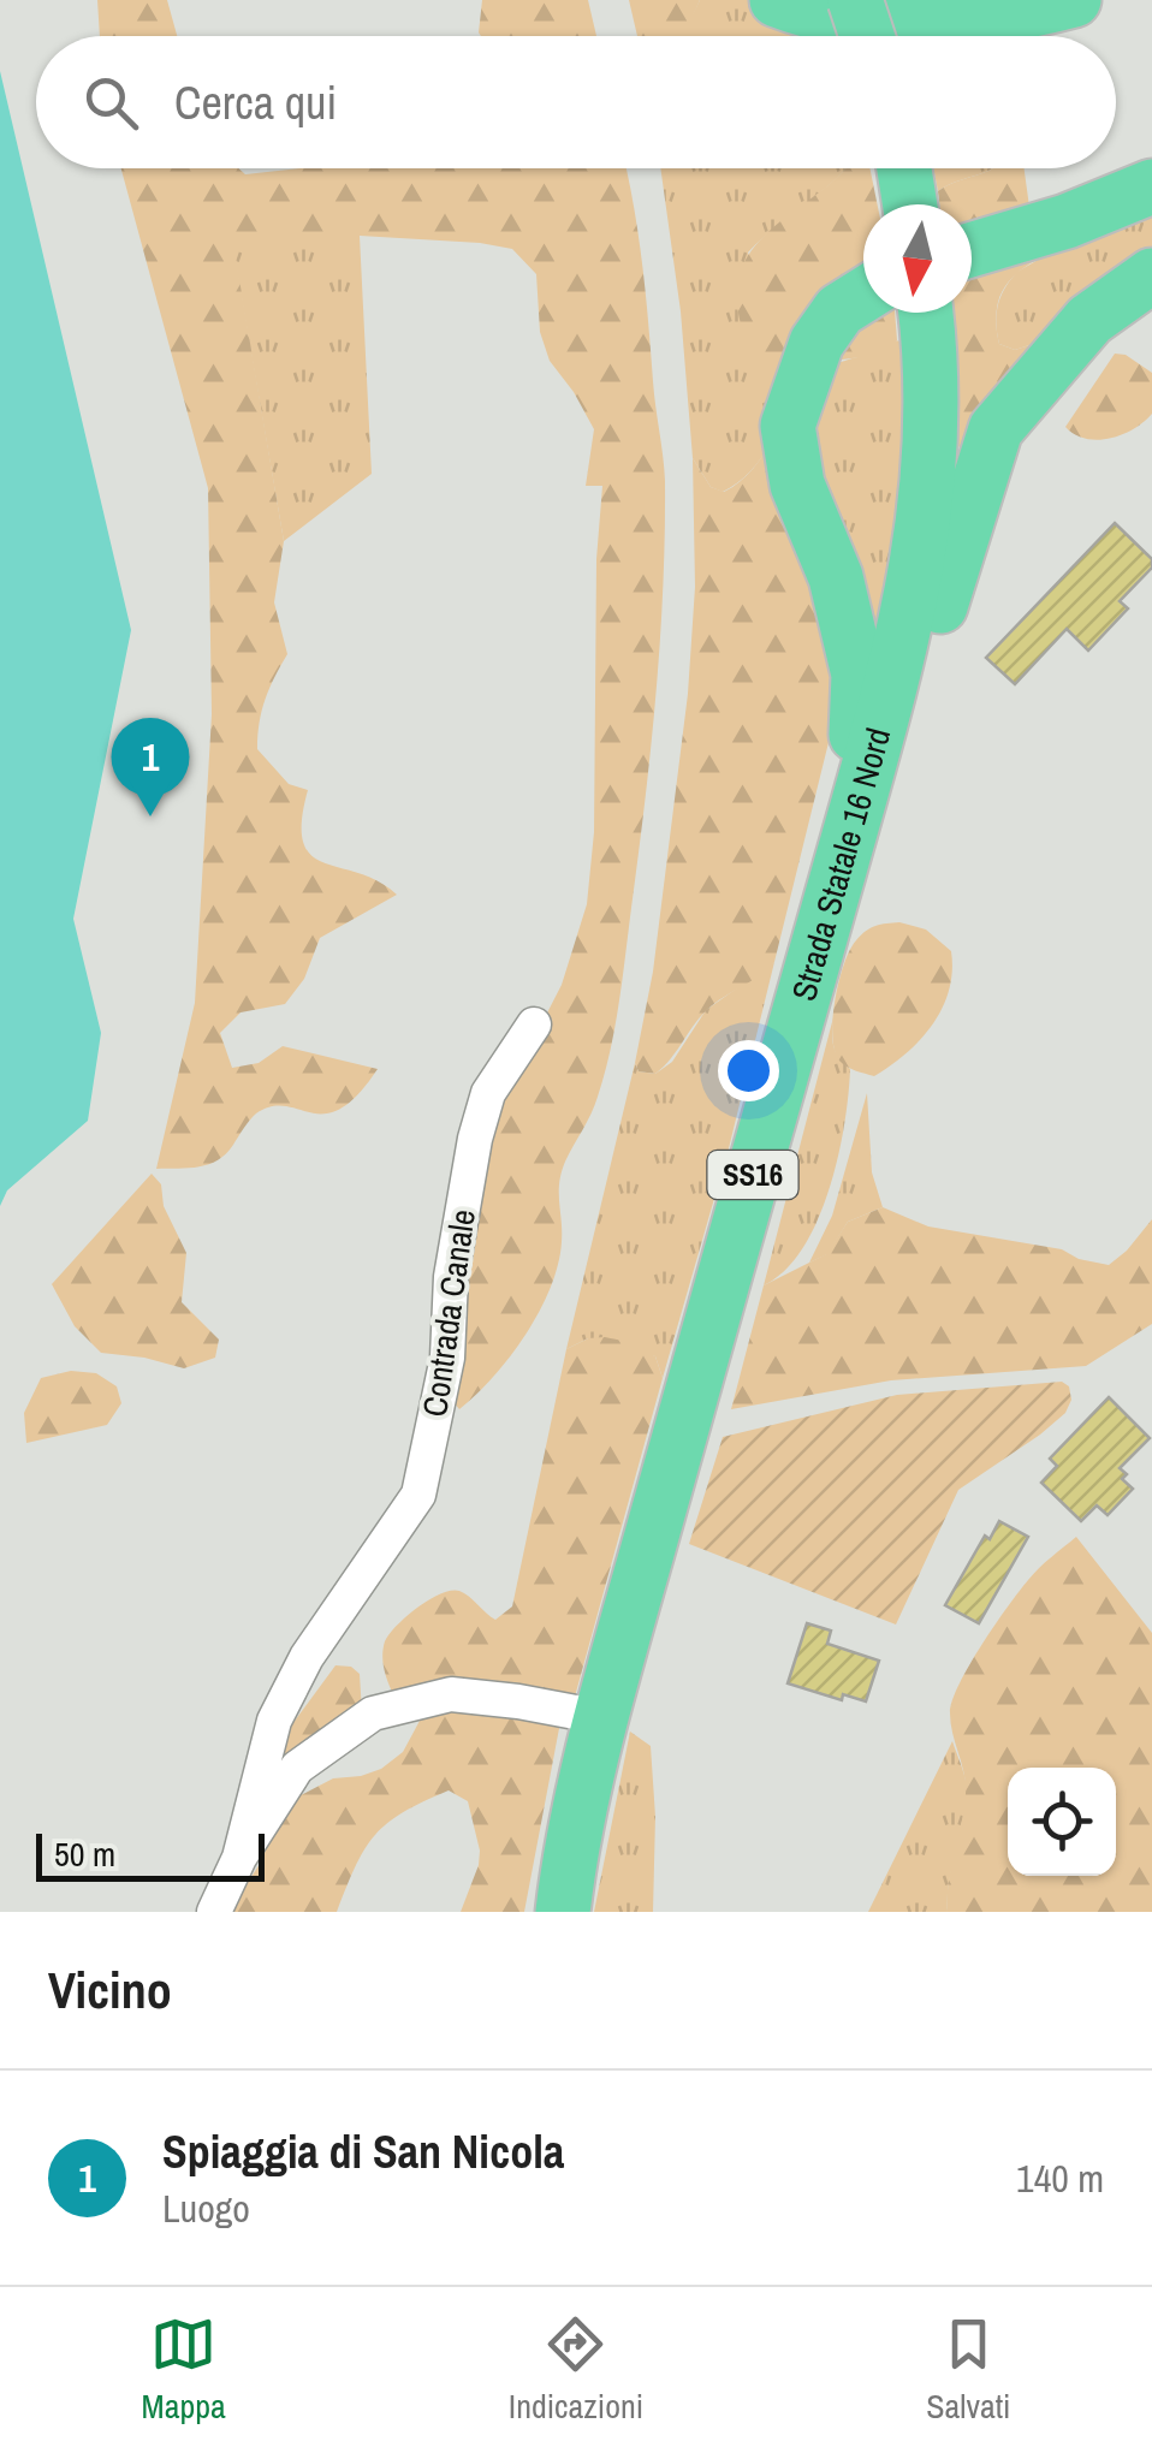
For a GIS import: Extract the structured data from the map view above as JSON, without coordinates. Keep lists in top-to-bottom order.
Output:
{
  "streets": {
    "main road": ["Strada Statale 16 Nord", "SS16"],
    "street": ["Contrada Canale"]
  },
  "crossings": [
    ["Strada Statale 16 Nord", "Contrada Canale"]
  ],
  "scale_bar": "50 m",
  "north": "bottom",
  "page": {
    "search": "Cerca qui",
    "pins": "1",
    "scale": "50 m",
    "heading": "Vicino",
    "list": [
      {
        "mark": "1",
        "name": "Spiaggia di San Nicola",
        "note": "Luogo",
        "value": "140 m"
      }
    ],
    "nav": ["Mappa", "Indicazioni", "Salvati"]
  }
}
